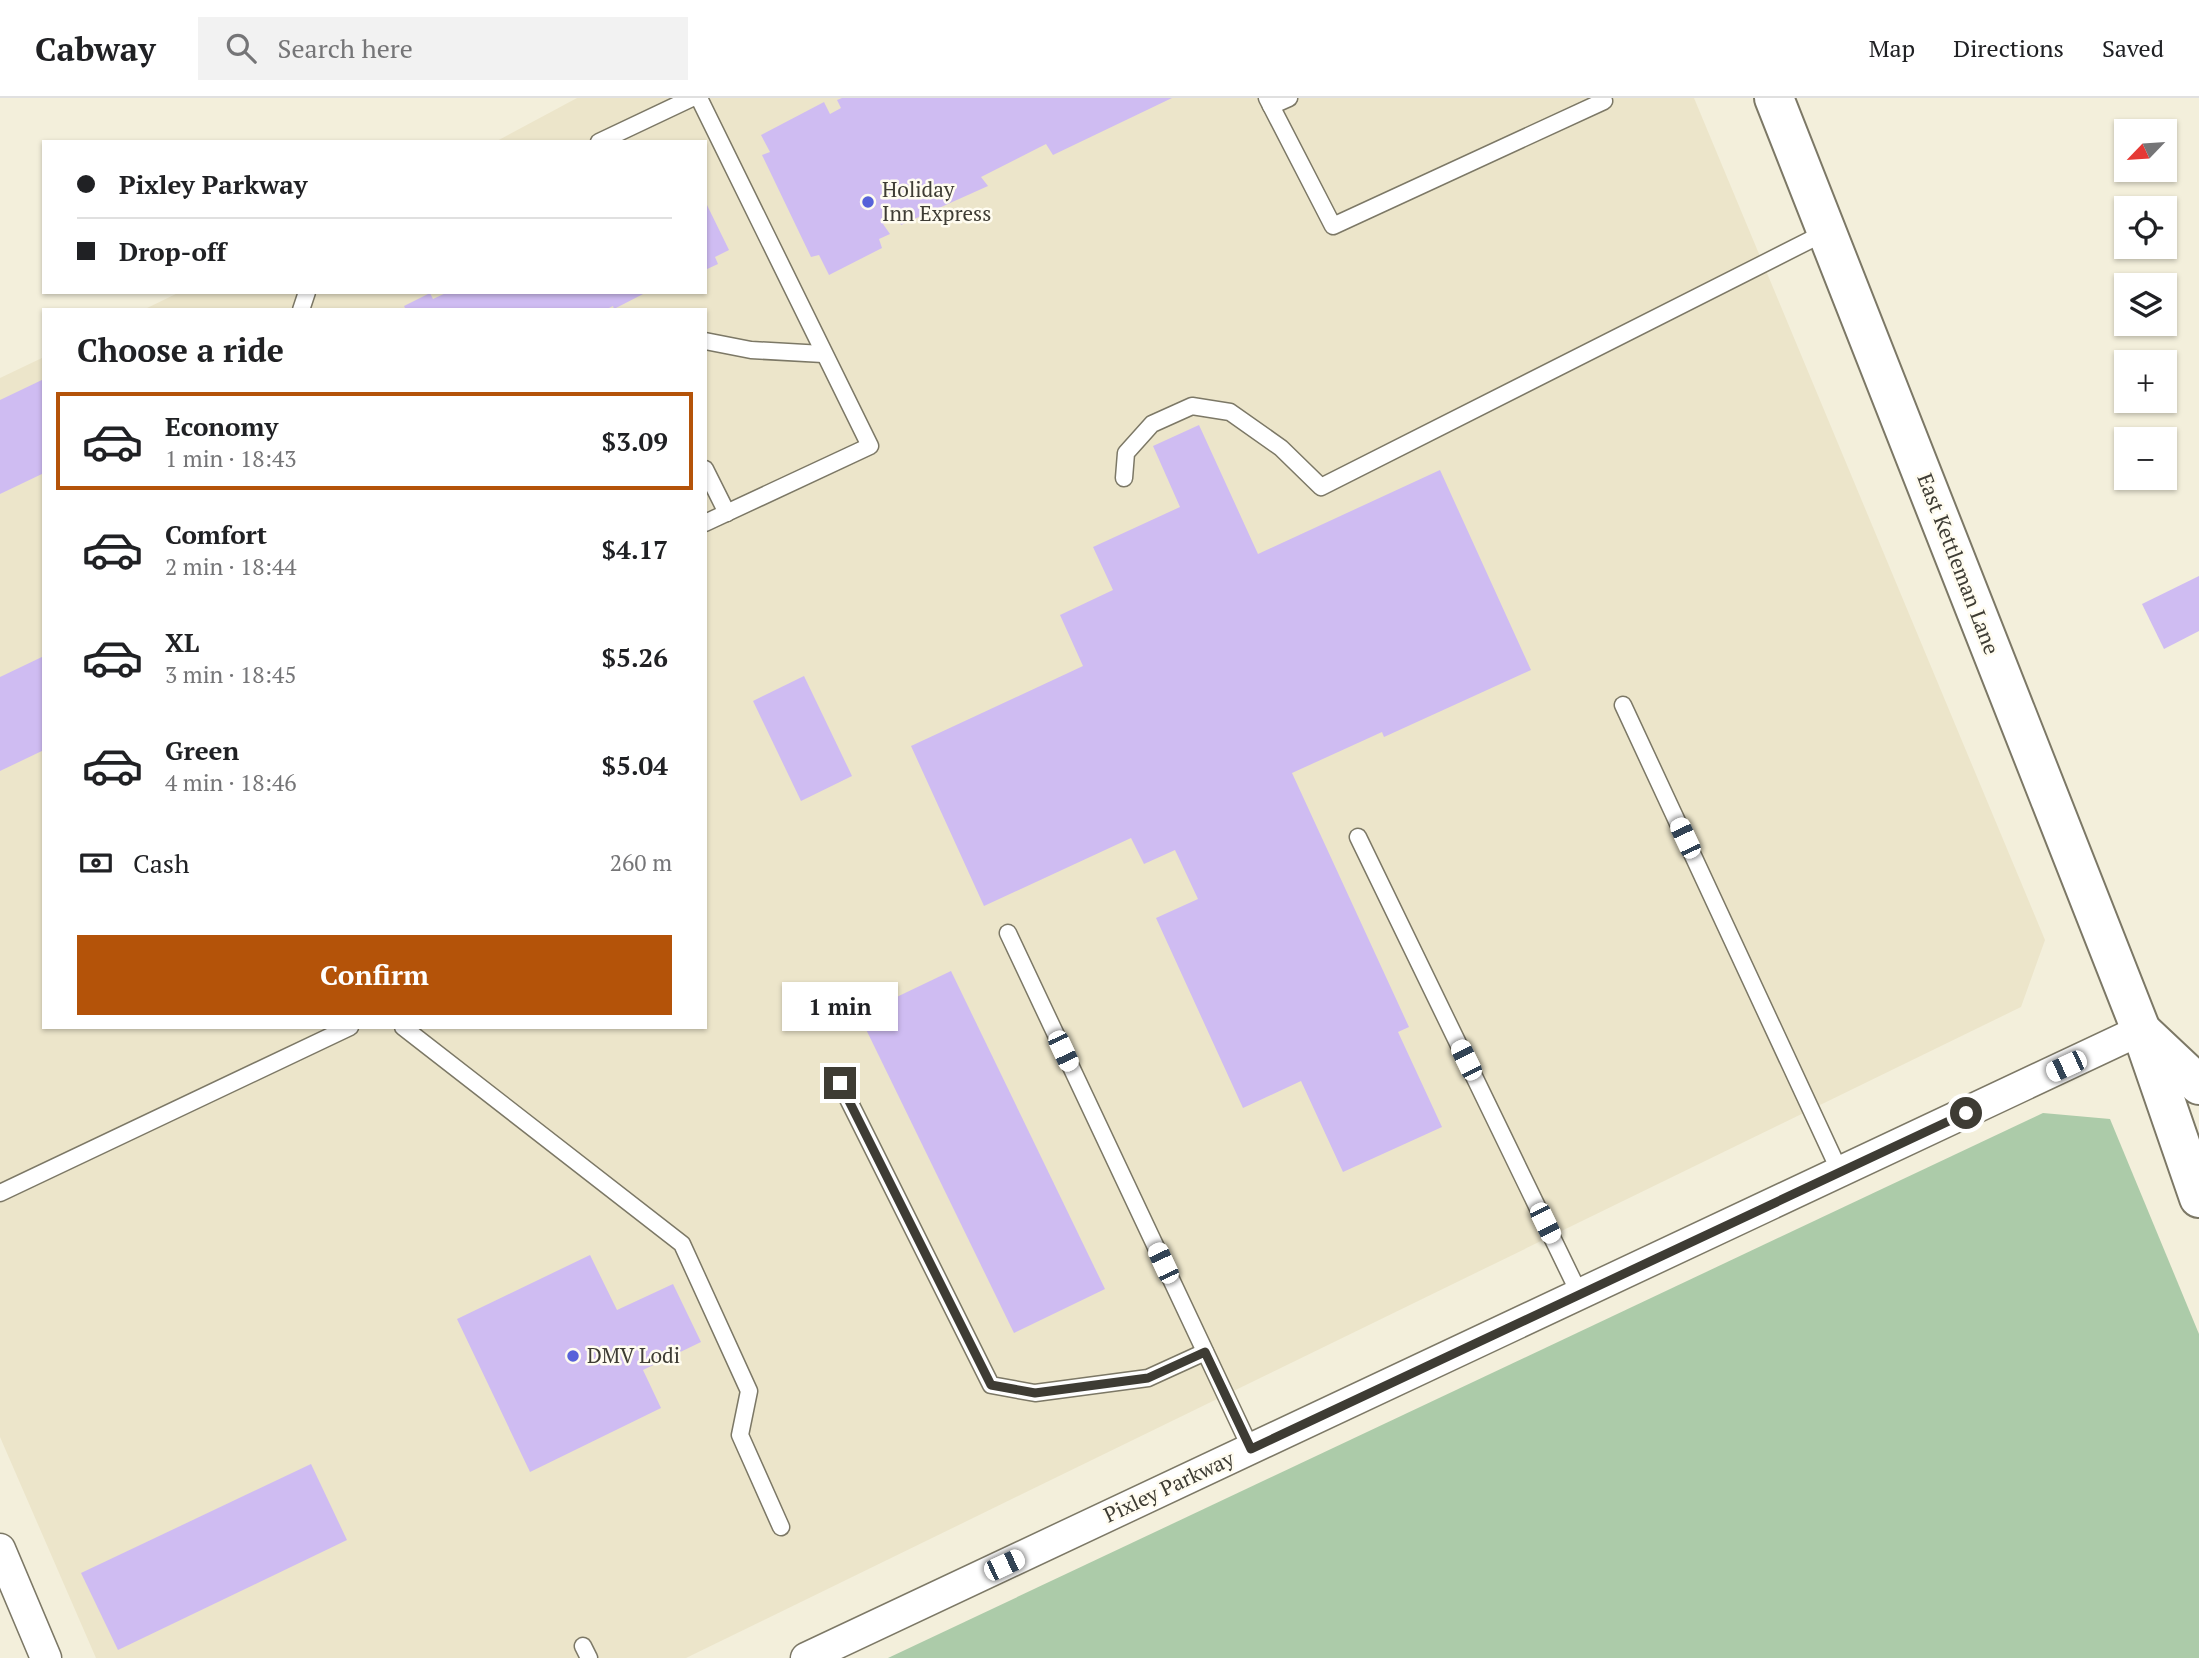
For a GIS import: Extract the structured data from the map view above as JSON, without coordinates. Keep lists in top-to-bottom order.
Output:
{
  "streets": {
    "street": ["East Kettleman Lane", "Pixley Parkway"]
  },
  "crossings": [
    ["East Kettleman Lane", "Pixley Parkway"]
  ],
  "places": ["Holiday Inn Express", "DMV Lodi"],
  "north": "bottom left",
  "page": {
    "header": "Cabway",
    "search": "Search here",
    "nav": ["Map", "Directions", "Saved"],
    "map_buttons": ["+", "−"],
    "banner": ["Pixley Parkway", "Drop-off"],
    "heading": "Choose a ride",
    "list": [
      {
        "name": "Economy",
        "note": "1 min · 18:43",
        "value": "$3.09"
      },
      {
        "name": "Comfort",
        "note": "2 min · 18:44",
        "value": "$4.17"
      },
      {
        "name": "XL",
        "note": "3 min · 18:45",
        "value": "$5.26"
      },
      {
        "name": "Green",
        "note": "4 min · 18:46",
        "value": "$5.04"
      }
    ],
    "pay": ["Cash", "260 m"],
    "buttons": "Confirm",
    "bubble": "1 min"
  }
}
